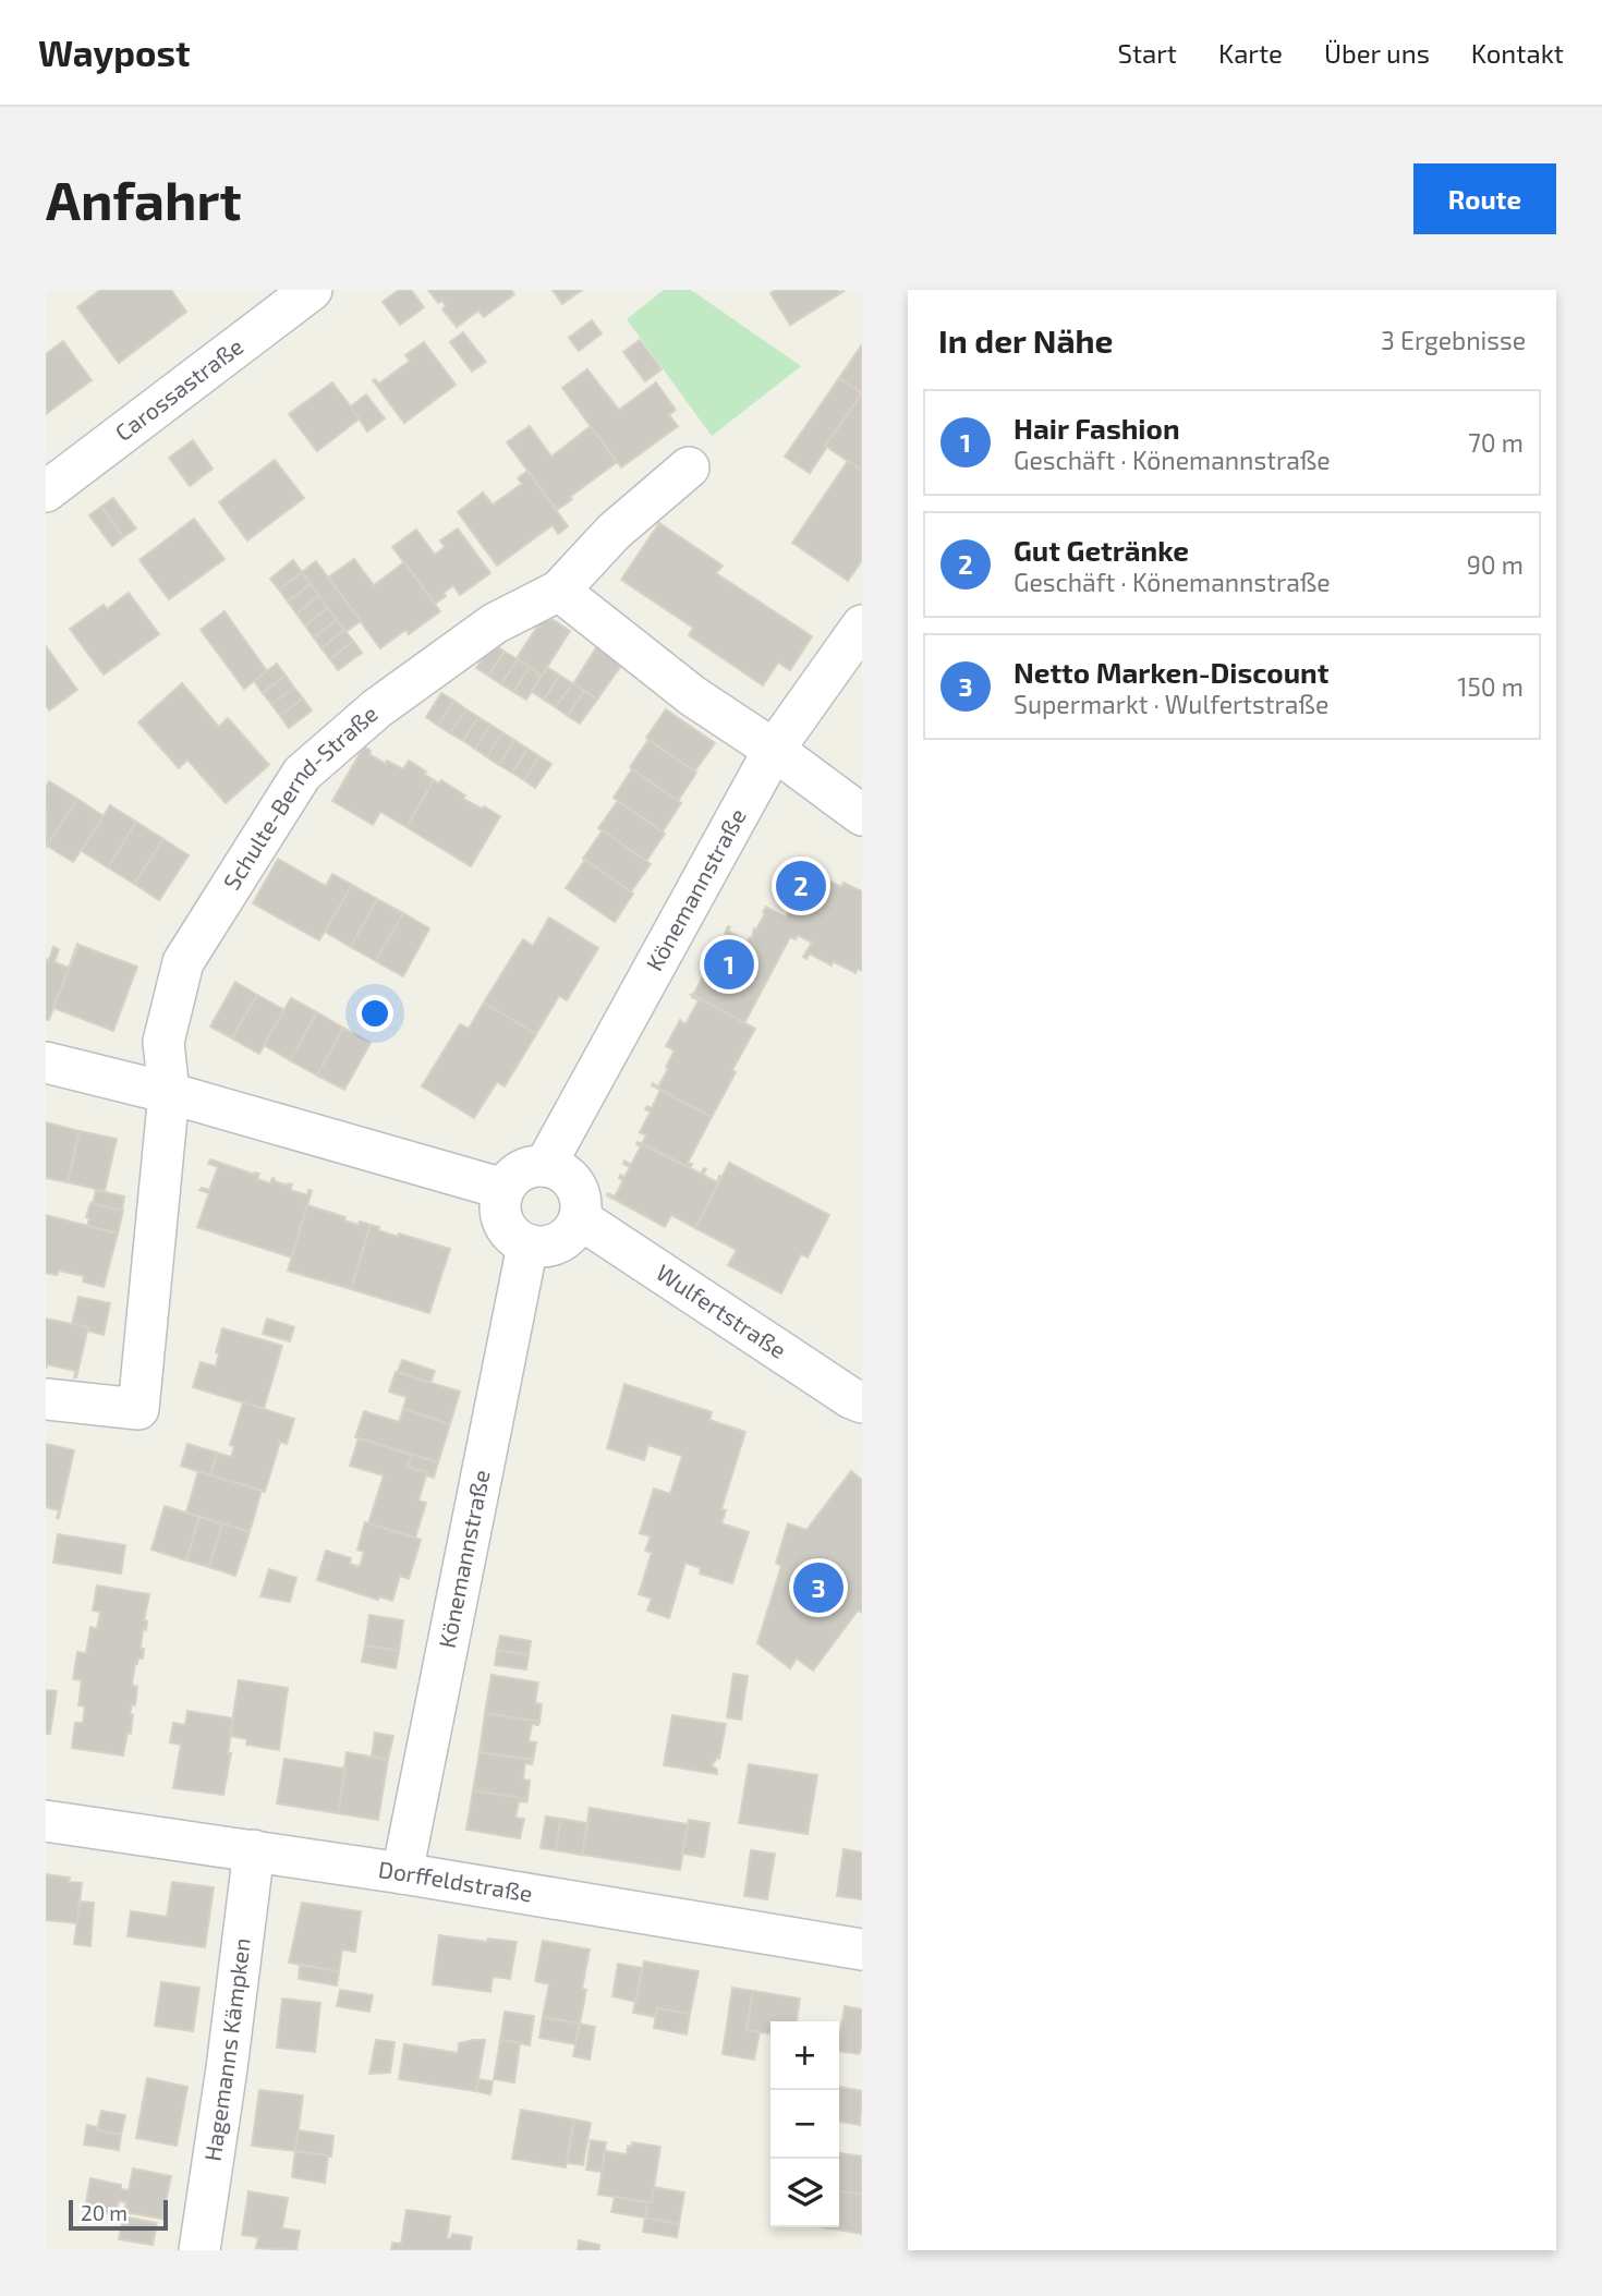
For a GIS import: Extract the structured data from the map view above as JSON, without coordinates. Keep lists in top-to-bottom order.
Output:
{
  "streets": {
    "street": [
      "Carossastraße",
      "Schulte-Bernd-Straße",
      "Könemannstraße",
      "Wulfertstraße",
      "Dorffeldstraße",
      "Hagemanns Kämpken"
    ]
  },
  "crossings": [
    ["Könemannstraße", "Wulfertstraße"],
    ["Könemannstraße", "Dorffeldstraße"],
    ["Dorffeldstraße", "Hagemanns Kämpken"]
  ],
  "scale_bar": "20 m",
  "page": {
    "header": "Waypost",
    "nav": [
      "Start",
      "Karte",
      "Über uns",
      "Kontakt"
    ],
    "buttons": "Route",
    "title": "Anfahrt",
    "heading": ["In der Nähe", "3 Ergebnisse"],
    "list": [
      {
        "mark": "1",
        "name": "Hair Fashion",
        "note": "Geschäft · Könemannstraße",
        "value": "70 m"
      },
      {
        "mark": "2",
        "name": "Gut Getränke",
        "note": "Geschäft · Könemannstraße",
        "value": "90 m"
      },
      {
        "mark": "3",
        "name": "Netto Marken-Discount",
        "note": "Supermarkt · Wulfertstraße",
        "value": "150 m"
      }
    ],
    "pins": ["2", "1", "3"],
    "map_buttons": ["+", "−"],
    "scale": "20 m"
  }
}
